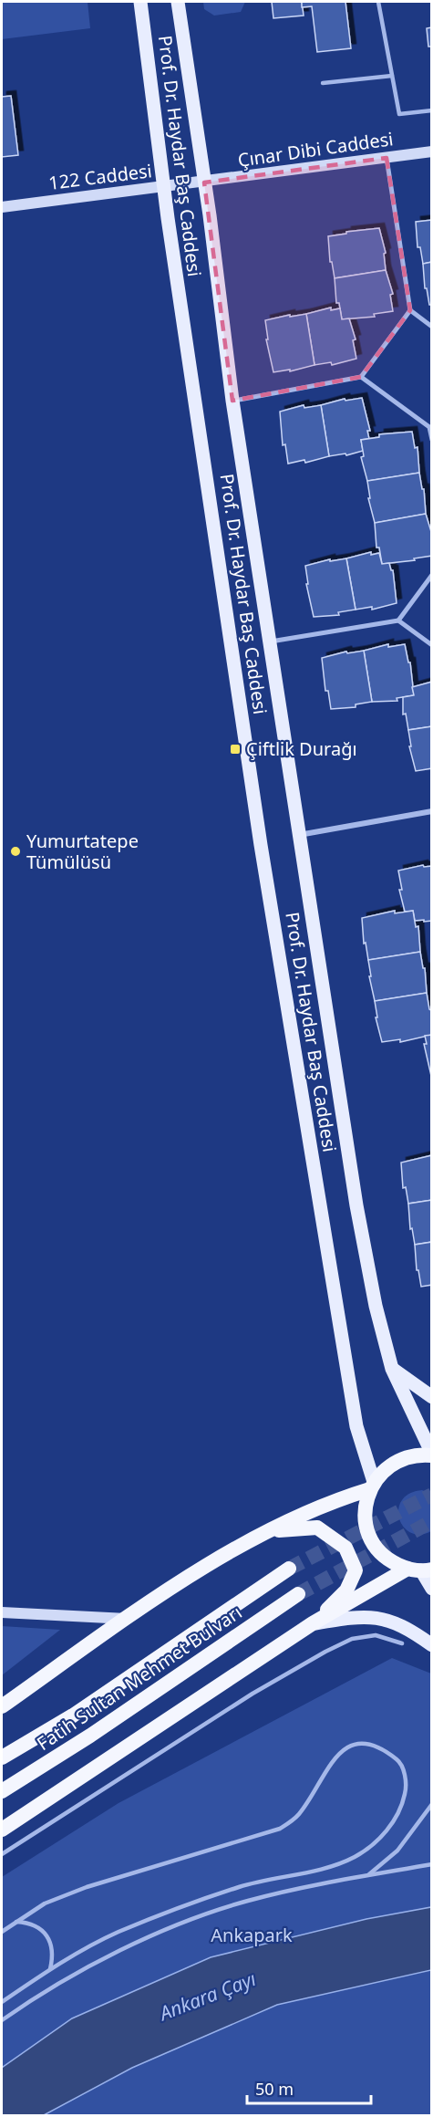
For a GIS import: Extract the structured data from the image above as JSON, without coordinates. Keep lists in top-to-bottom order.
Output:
{
  "streets": {
    "highway": ["Fatih Sultan Mehmet Bulvarı"],
    "main road": ["Çınar Dibi Caddesi", "Prof. Dr. Haydar Baş Caddesi", "122 Caddesi"]
  },
  "crossings": [
    ["Çınar Dibi Caddesi", "Prof. Dr. Haydar Baş Caddesi"],
    ["Çınar Dibi Caddesi", "122 Caddesi"],
    ["Prof. Dr. Haydar Baş Caddesi", "122 Caddesi"]
  ],
  "water": ["Ankara Çayı"],
  "parks": ["Ankapark"],
  "places": {
    "transit": ["Çiftlik Durağı"],
    "other": ["Yumurtatepe Tümülüsü"]
  },
  "scale_bar": "50 m"
}
